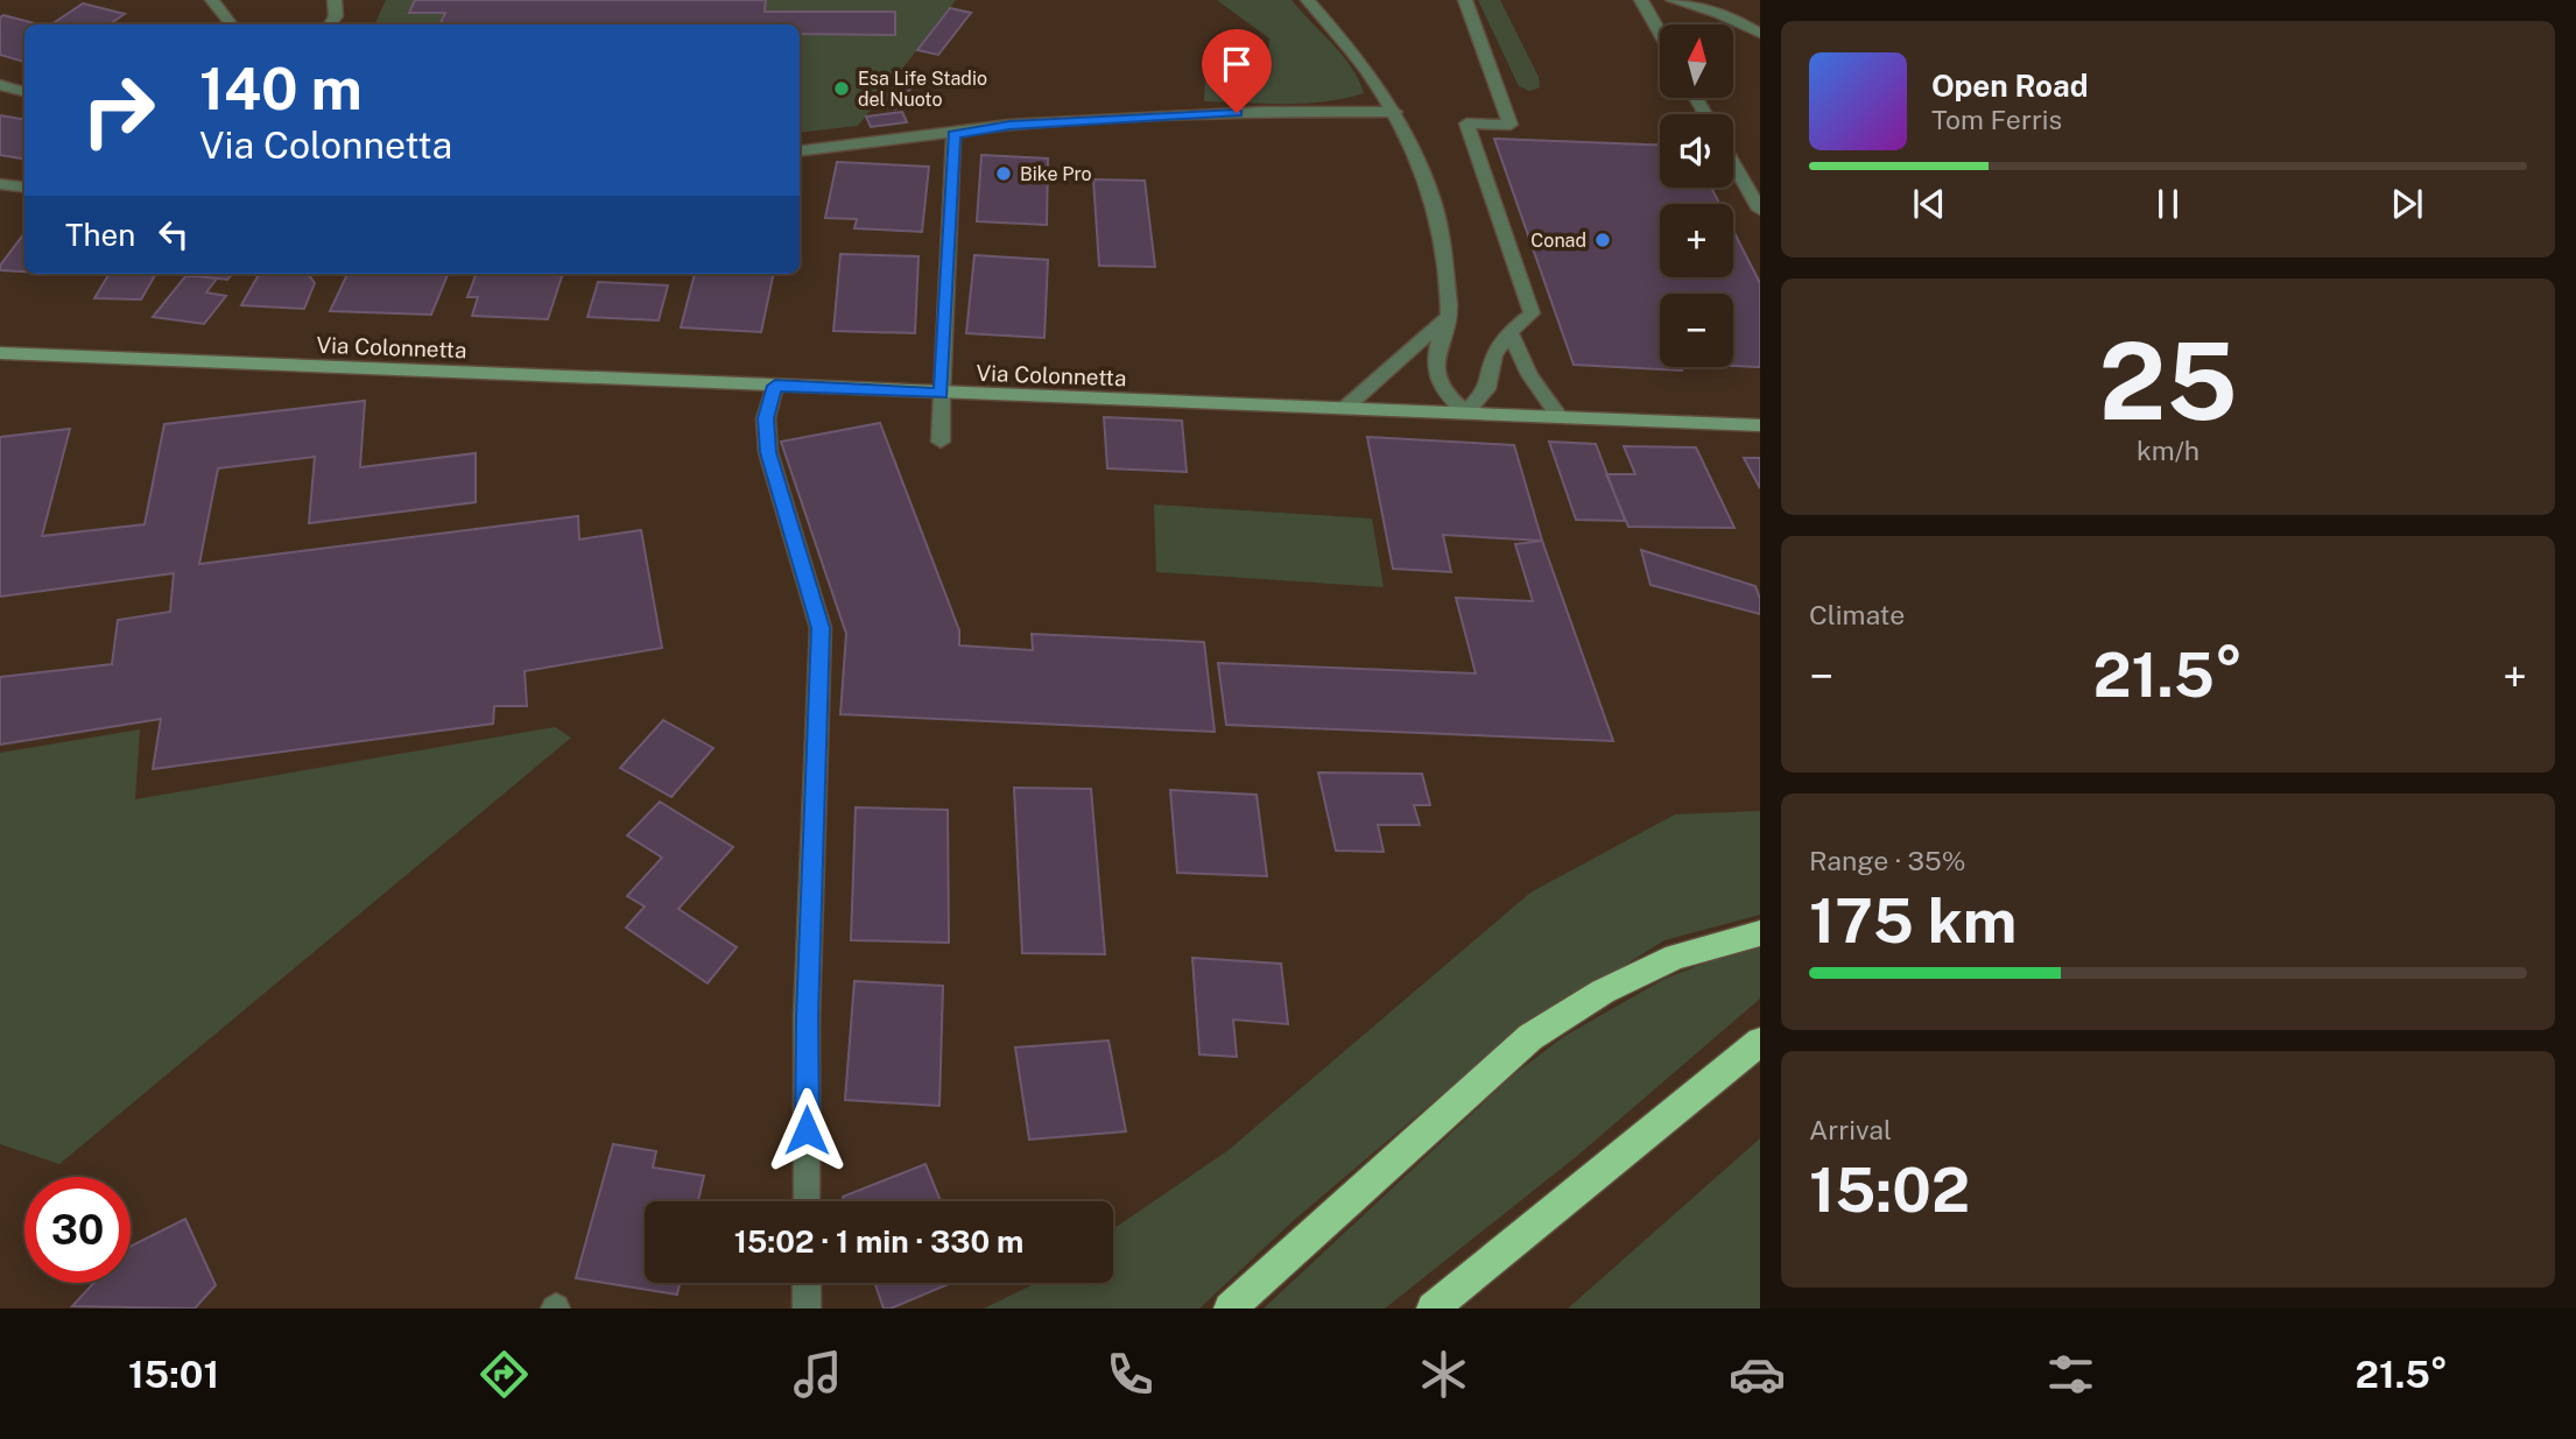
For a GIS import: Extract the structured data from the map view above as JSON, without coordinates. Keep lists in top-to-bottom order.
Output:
{
  "streets": {
    "main road": ["Via Colonnetta"]
  },
  "places": ["Esa Life Stadio del Nuoto", "Bike Pro", "Conad"],
  "north": "top",
  "page": {
    "map_buttons": ["+", "−"],
    "turn": ["140 m", "Via Colonnetta"],
    "song": ["Open Road", "Tom Ferris"],
    "then": "Then",
    "tile": [
      ["25", "km/h"],
      "Climate",
      ["Range · 35%", "175 km"],
      ["Arrival", "15:02"]
    ],
    "heat": ["−", "21.5°", "+"],
    "limit": "30",
    "trip": "15:02 · 1 min · 330 m",
    "tabs": ["15:01", "21.5°"]
  }
}
